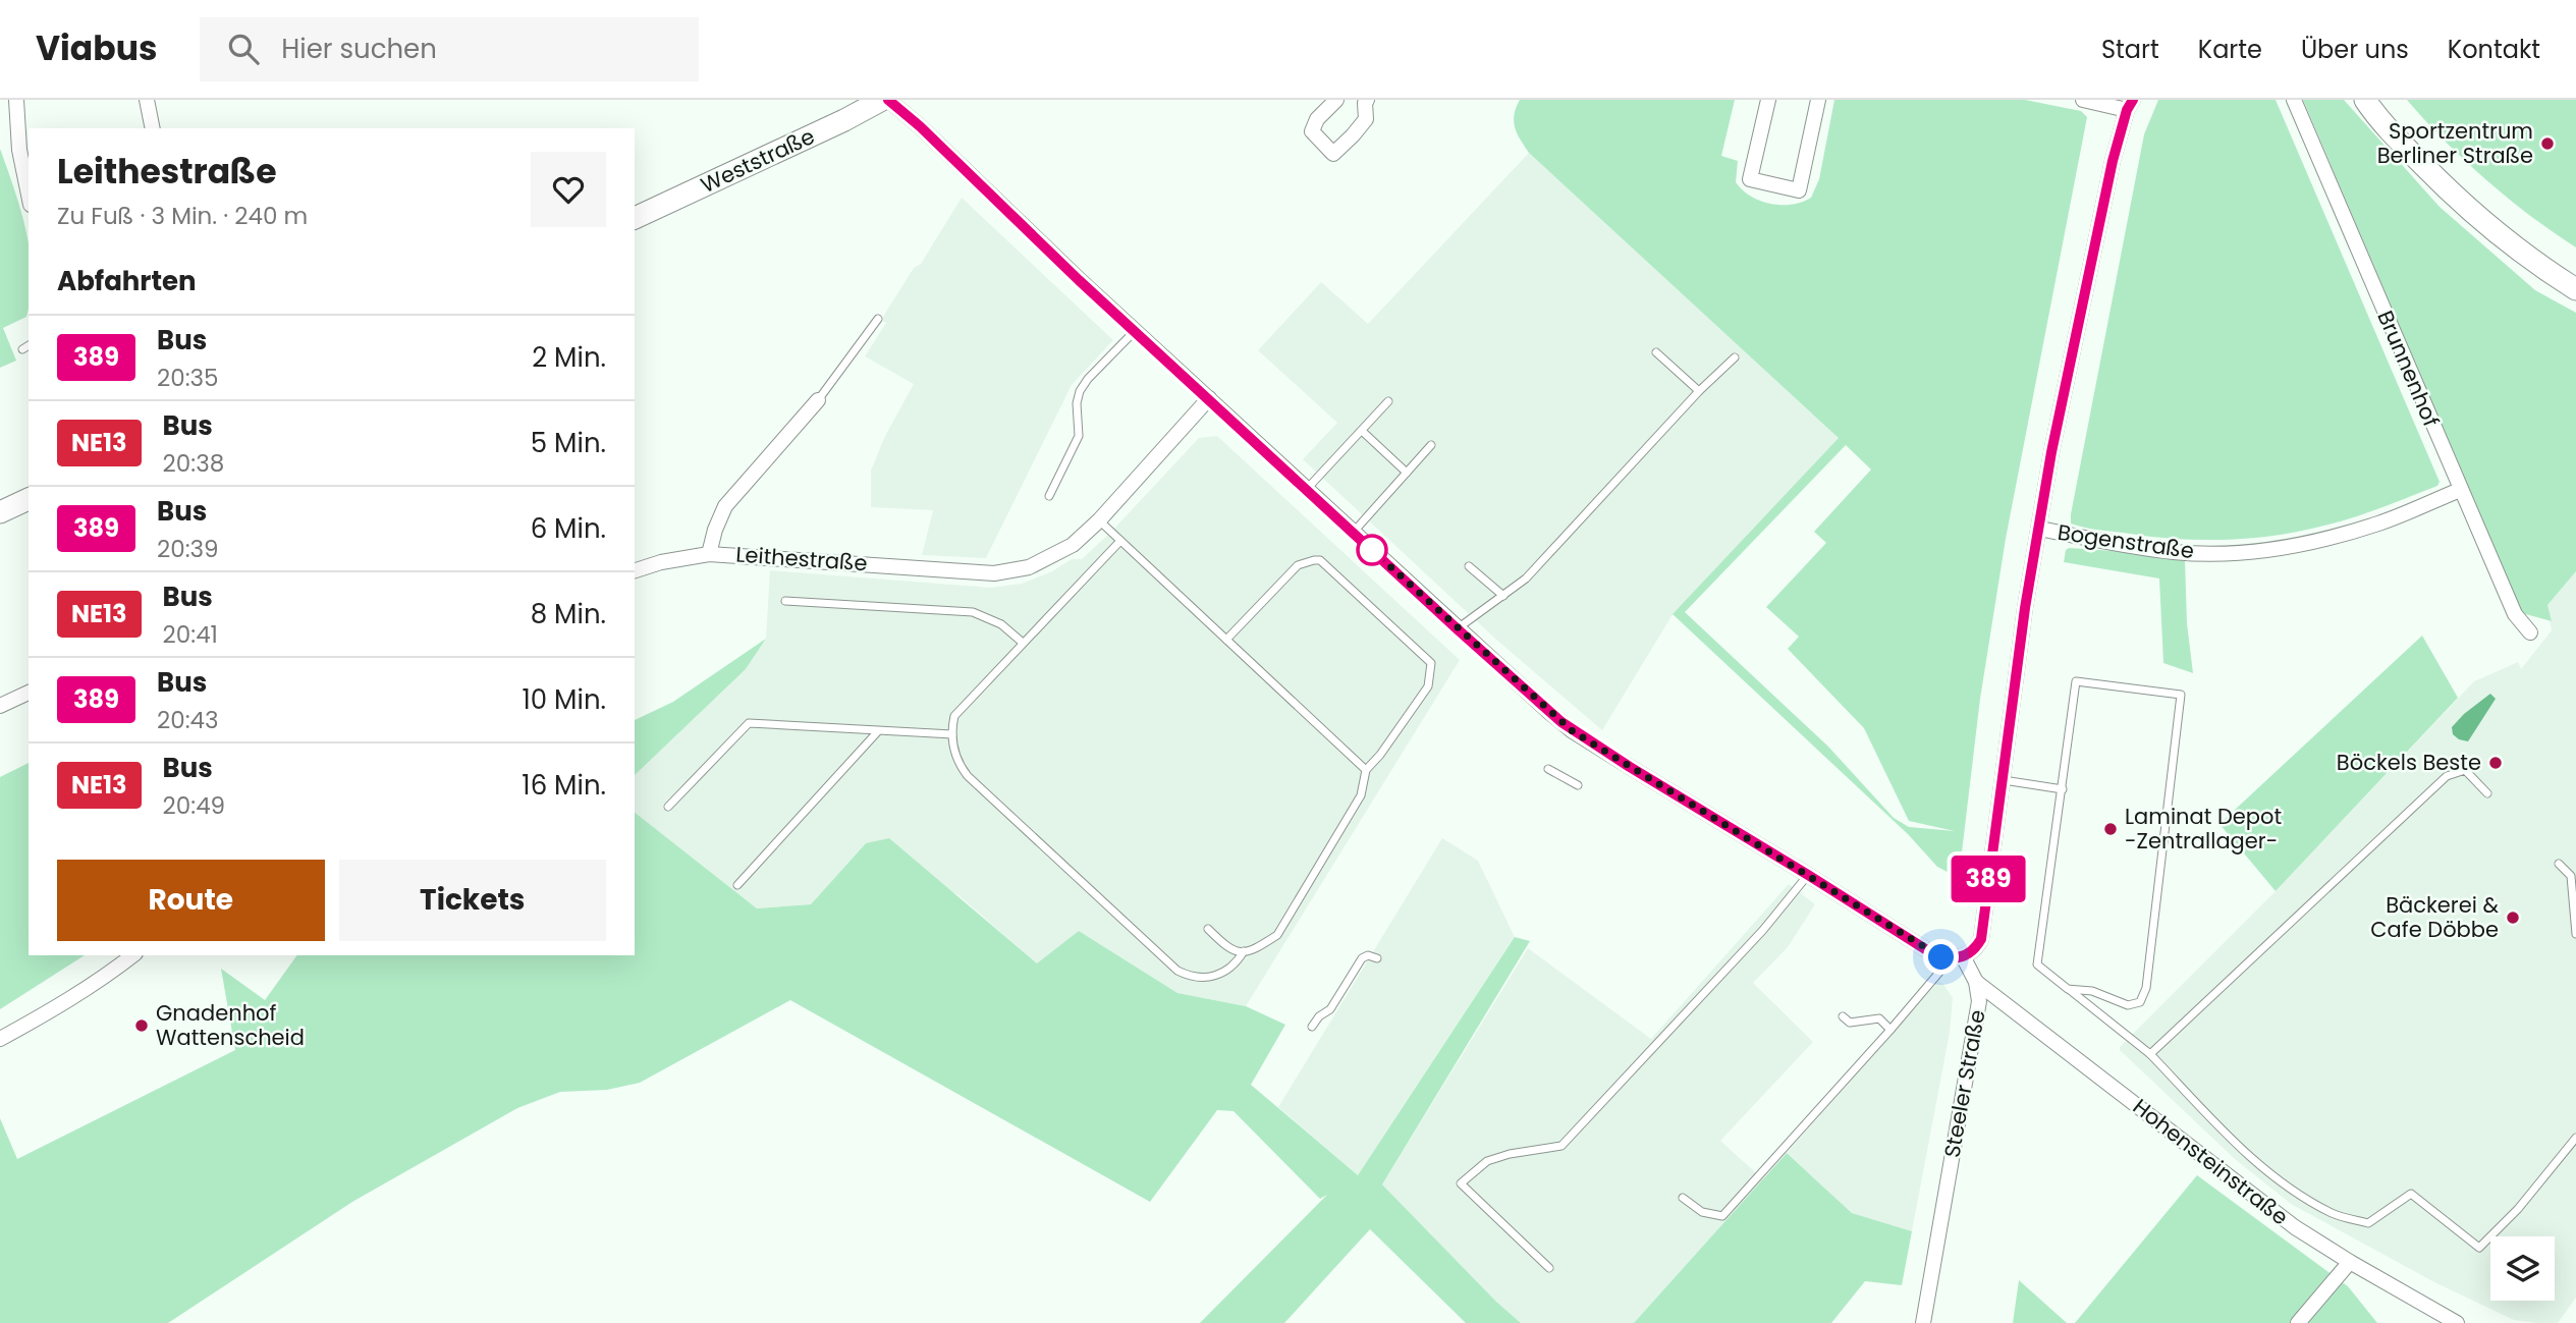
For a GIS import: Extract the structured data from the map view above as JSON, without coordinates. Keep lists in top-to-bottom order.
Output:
{
  "streets": {
    "street": [
      "Weststraße",
      "Brunnenhof",
      "Bogenstraße",
      "Leithestraße",
      "Steeler Straße",
      "Hohensteinstraße"
    ]
  },
  "crossings": [
    ["Brunnenhof", "Bogenstraße"],
    ["Steeler Straße", "Hohensteinstraße"]
  ],
  "places": [
    "Sportzentrum Berliner Straße",
    "Böckels Beste",
    "Laminat Depot -Zentrallager-",
    "Bäckerei & Cafe Döbbe",
    "Gnadenhof Wattenscheid"
  ],
  "lines": ["bus line 389"],
  "page": {
    "header": "Viabus",
    "search": "Hier suchen",
    "nav": [
      "Start",
      "Karte",
      "Über uns",
      "Kontakt"
    ],
    "on_map": "389",
    "heading": [
      ["Leithestraße", "Zu Fuß · 3 Min. · 240 m"],
      "Abfahrten"
    ],
    "list": [
      {
        "mark": "389",
        "name": "Bus",
        "note": "20:35",
        "value": "2 Min."
      },
      {
        "mark": "NE13",
        "name": "Bus",
        "note": "20:38",
        "value": "5 Min."
      },
      {
        "mark": "389",
        "name": "Bus",
        "note": "20:39",
        "value": "6 Min."
      },
      {
        "mark": "NE13",
        "name": "Bus",
        "note": "20:41",
        "value": "8 Min."
      },
      {
        "mark": "389",
        "name": "Bus",
        "note": "20:43",
        "value": "10 Min."
      },
      {
        "mark": "NE13",
        "name": "Bus",
        "note": "20:49",
        "value": "16 Min."
      }
    ],
    "buttons": ["Route", "Tickets"]
  }
}
